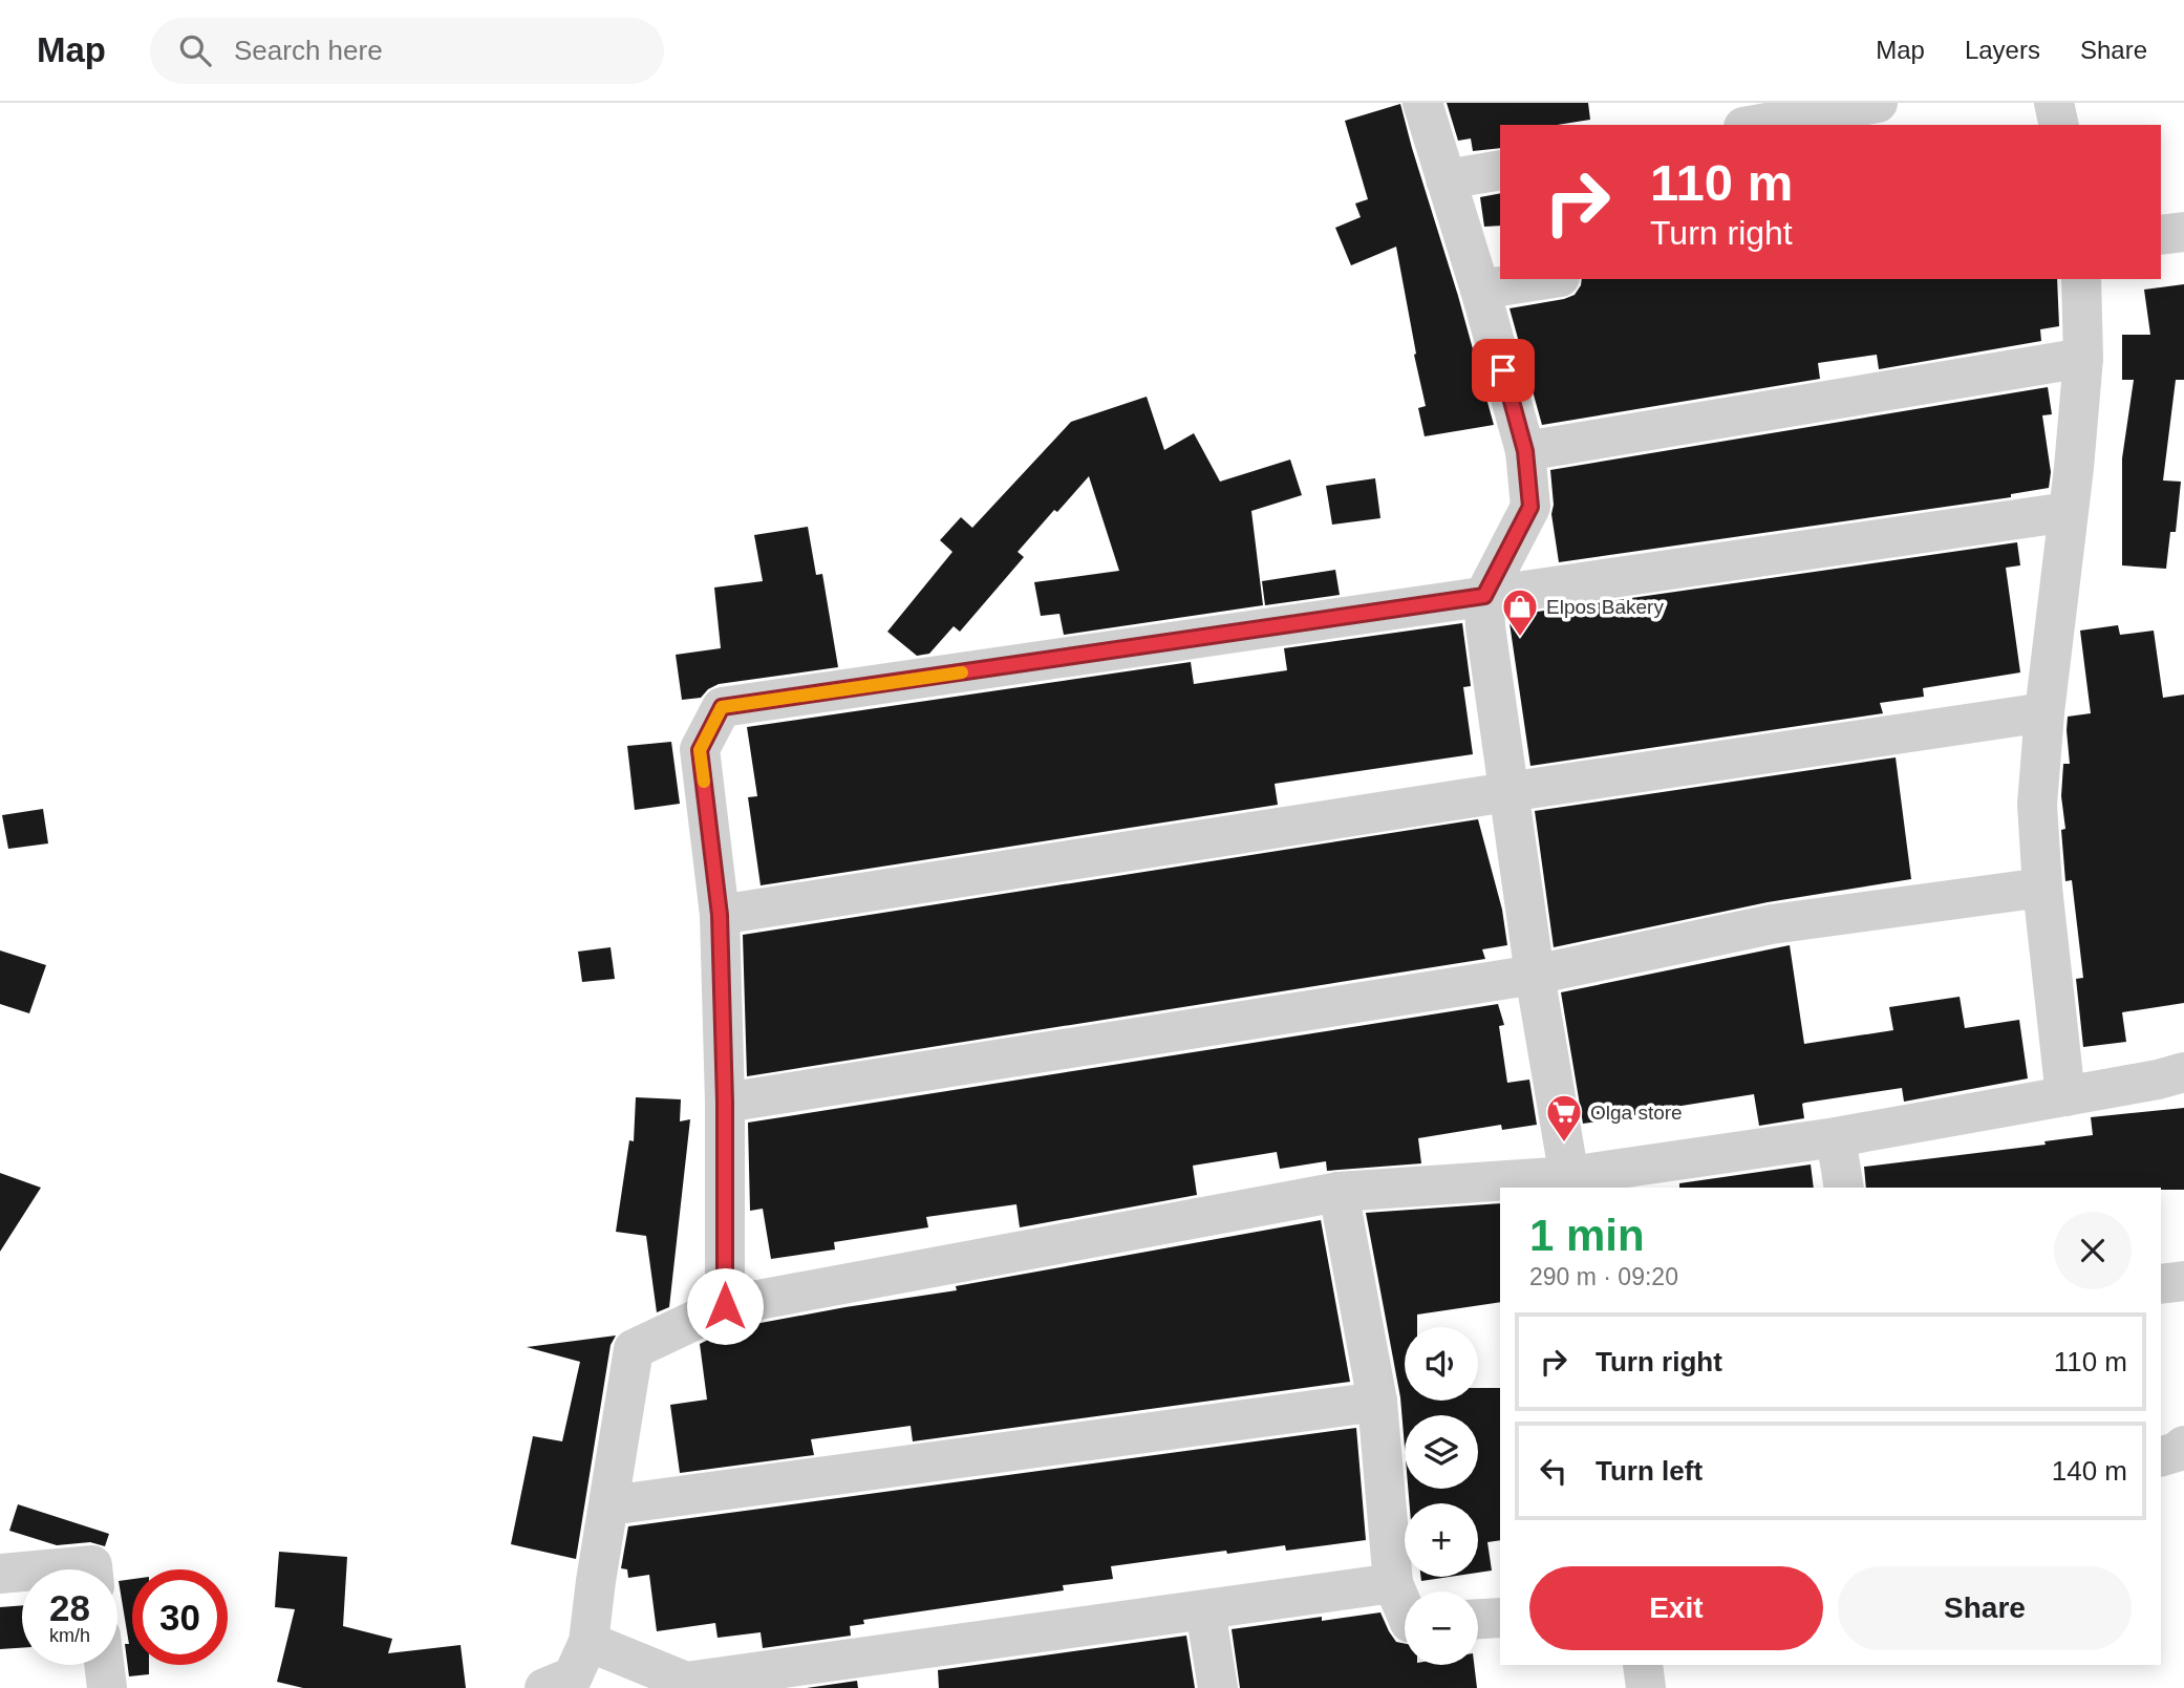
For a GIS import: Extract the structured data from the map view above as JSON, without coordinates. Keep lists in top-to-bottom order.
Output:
{
  "places": {
    "shop": ["Elpos Bakery"],
    "supermarket": ["Olga store"]
  },
  "page": {
    "header": "Map",
    "search": "Search here",
    "nav": ["Map", "Layers", "Share"],
    "turn": ["110 m", "Turn right"],
    "heading": ["1 min", "290 m · 09:20"],
    "list": [
      {
        "name": "Turn right",
        "value": "110 m"
      },
      {
        "name": "Turn left",
        "value": "140 m"
      }
    ],
    "map_buttons": ["+", "−"],
    "buttons": ["Exit", "Share"],
    "speed": "28 km/h",
    "limit": "30"
  }
}
